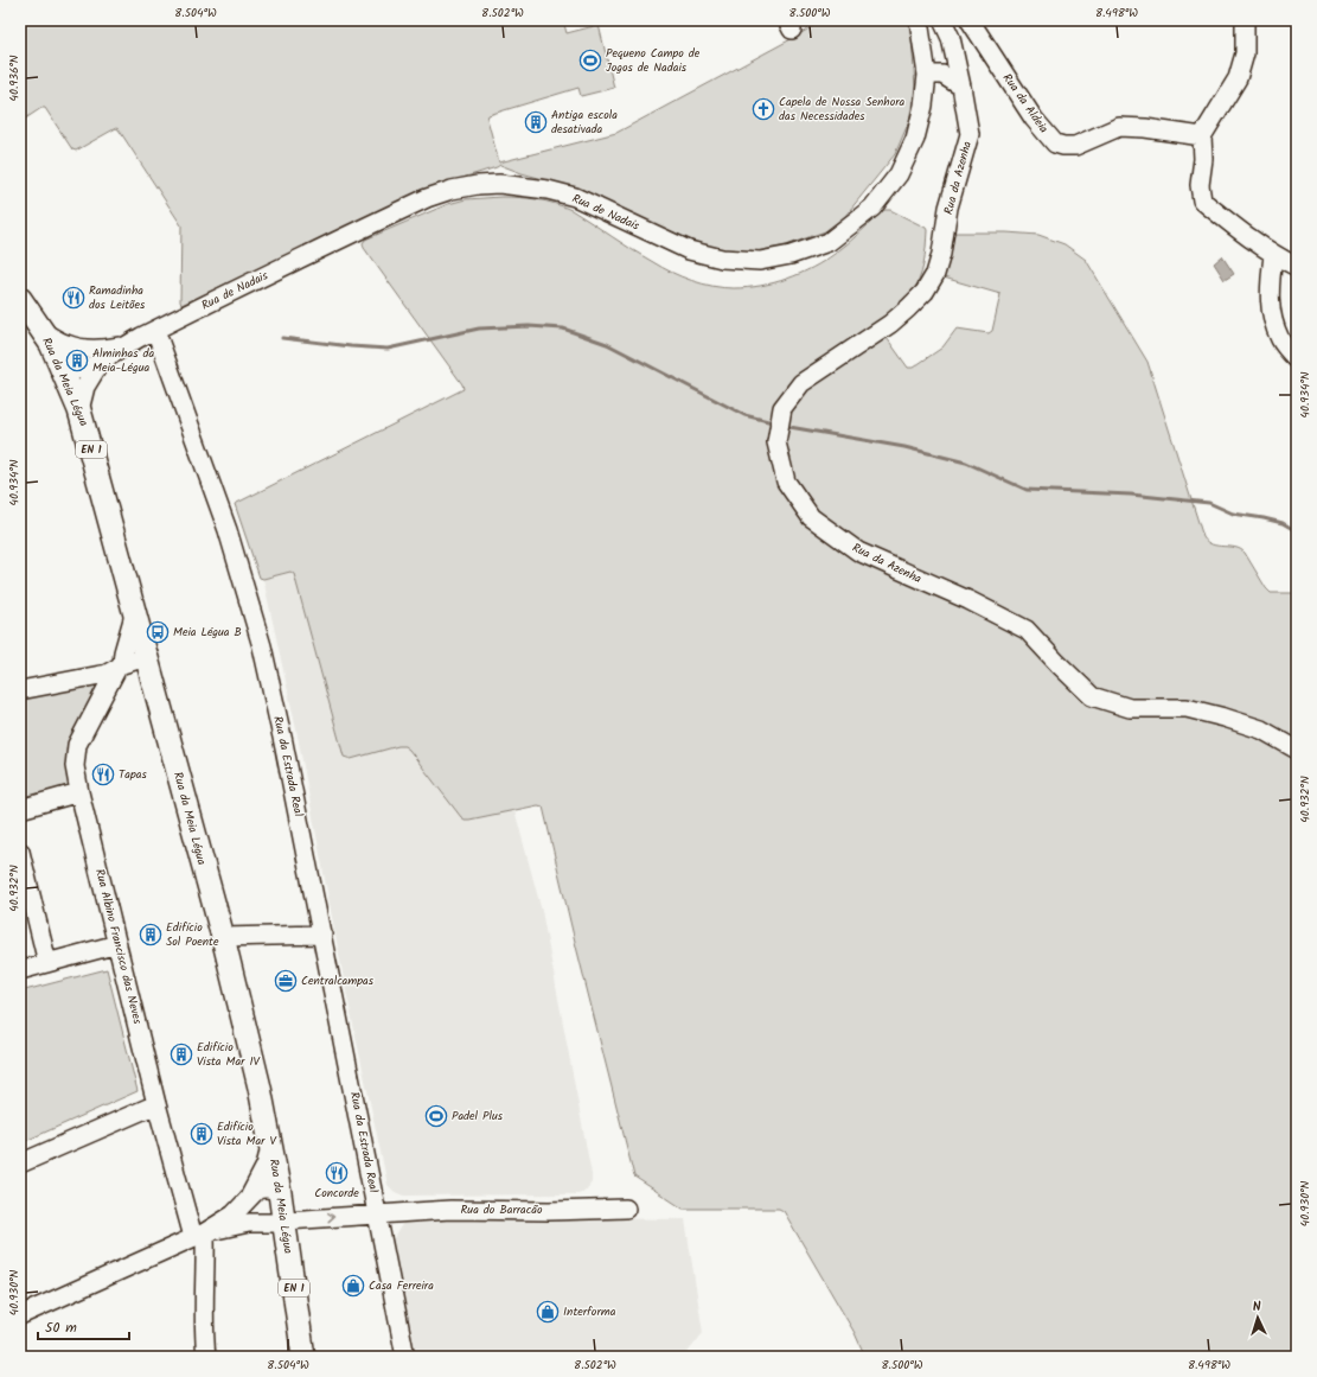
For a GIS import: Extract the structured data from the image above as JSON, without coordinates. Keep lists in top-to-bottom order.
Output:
{
  "streets": {
    "main road": ["Rua da Meia Légua", "EN 1"],
    "street": [
      "Rua da Aldeia",
      "Rua da Azenha",
      "Rua de Nadais",
      "Rua da Estrada Real",
      "Rua Albino Francisco das Neves",
      "Rua do Barracão"
    ]
  },
  "crossings": [
    ["Rua de Nadais", "Rua da Meia Légua"],
    ["Rua de Nadais", "Rua da Estrada Real"],
    ["Rua da Meia Légua", "Rua Albino Francisco das Neves"],
    ["Rua da Estrada Real", "Rua do Barracão"]
  ],
  "places": {
    "sports": ["Pequeno Campo de Jogos de Nadais", "Padel Plus"],
    "church": ["Capela de Nossa Senhora das Necessidades"],
    "building": [
      "Antiga escola desativada",
      "Alminhas da Meia-Légua",
      "Edifício Sol Poente",
      "Edifício Vista Mar IV",
      "Edifício Vista Mar V"
    ],
    "restaurant": ["Ramadinha dos Leitões", "Tapas", "Concorde"],
    "bus stop": ["Meia Légua B"],
    "office": ["Centralcampas"],
    "shop": ["Casa Ferreira", "Interforma"]
  },
  "scale_bar": "50 m",
  "north": "top",
  "coordinates": [
    "8.504°W",
    "8.502°W",
    "8.500°W",
    "8.498°W",
    "40.936°N",
    "40.934°N",
    "40.932°N",
    "40.930°N"
  ]
}
